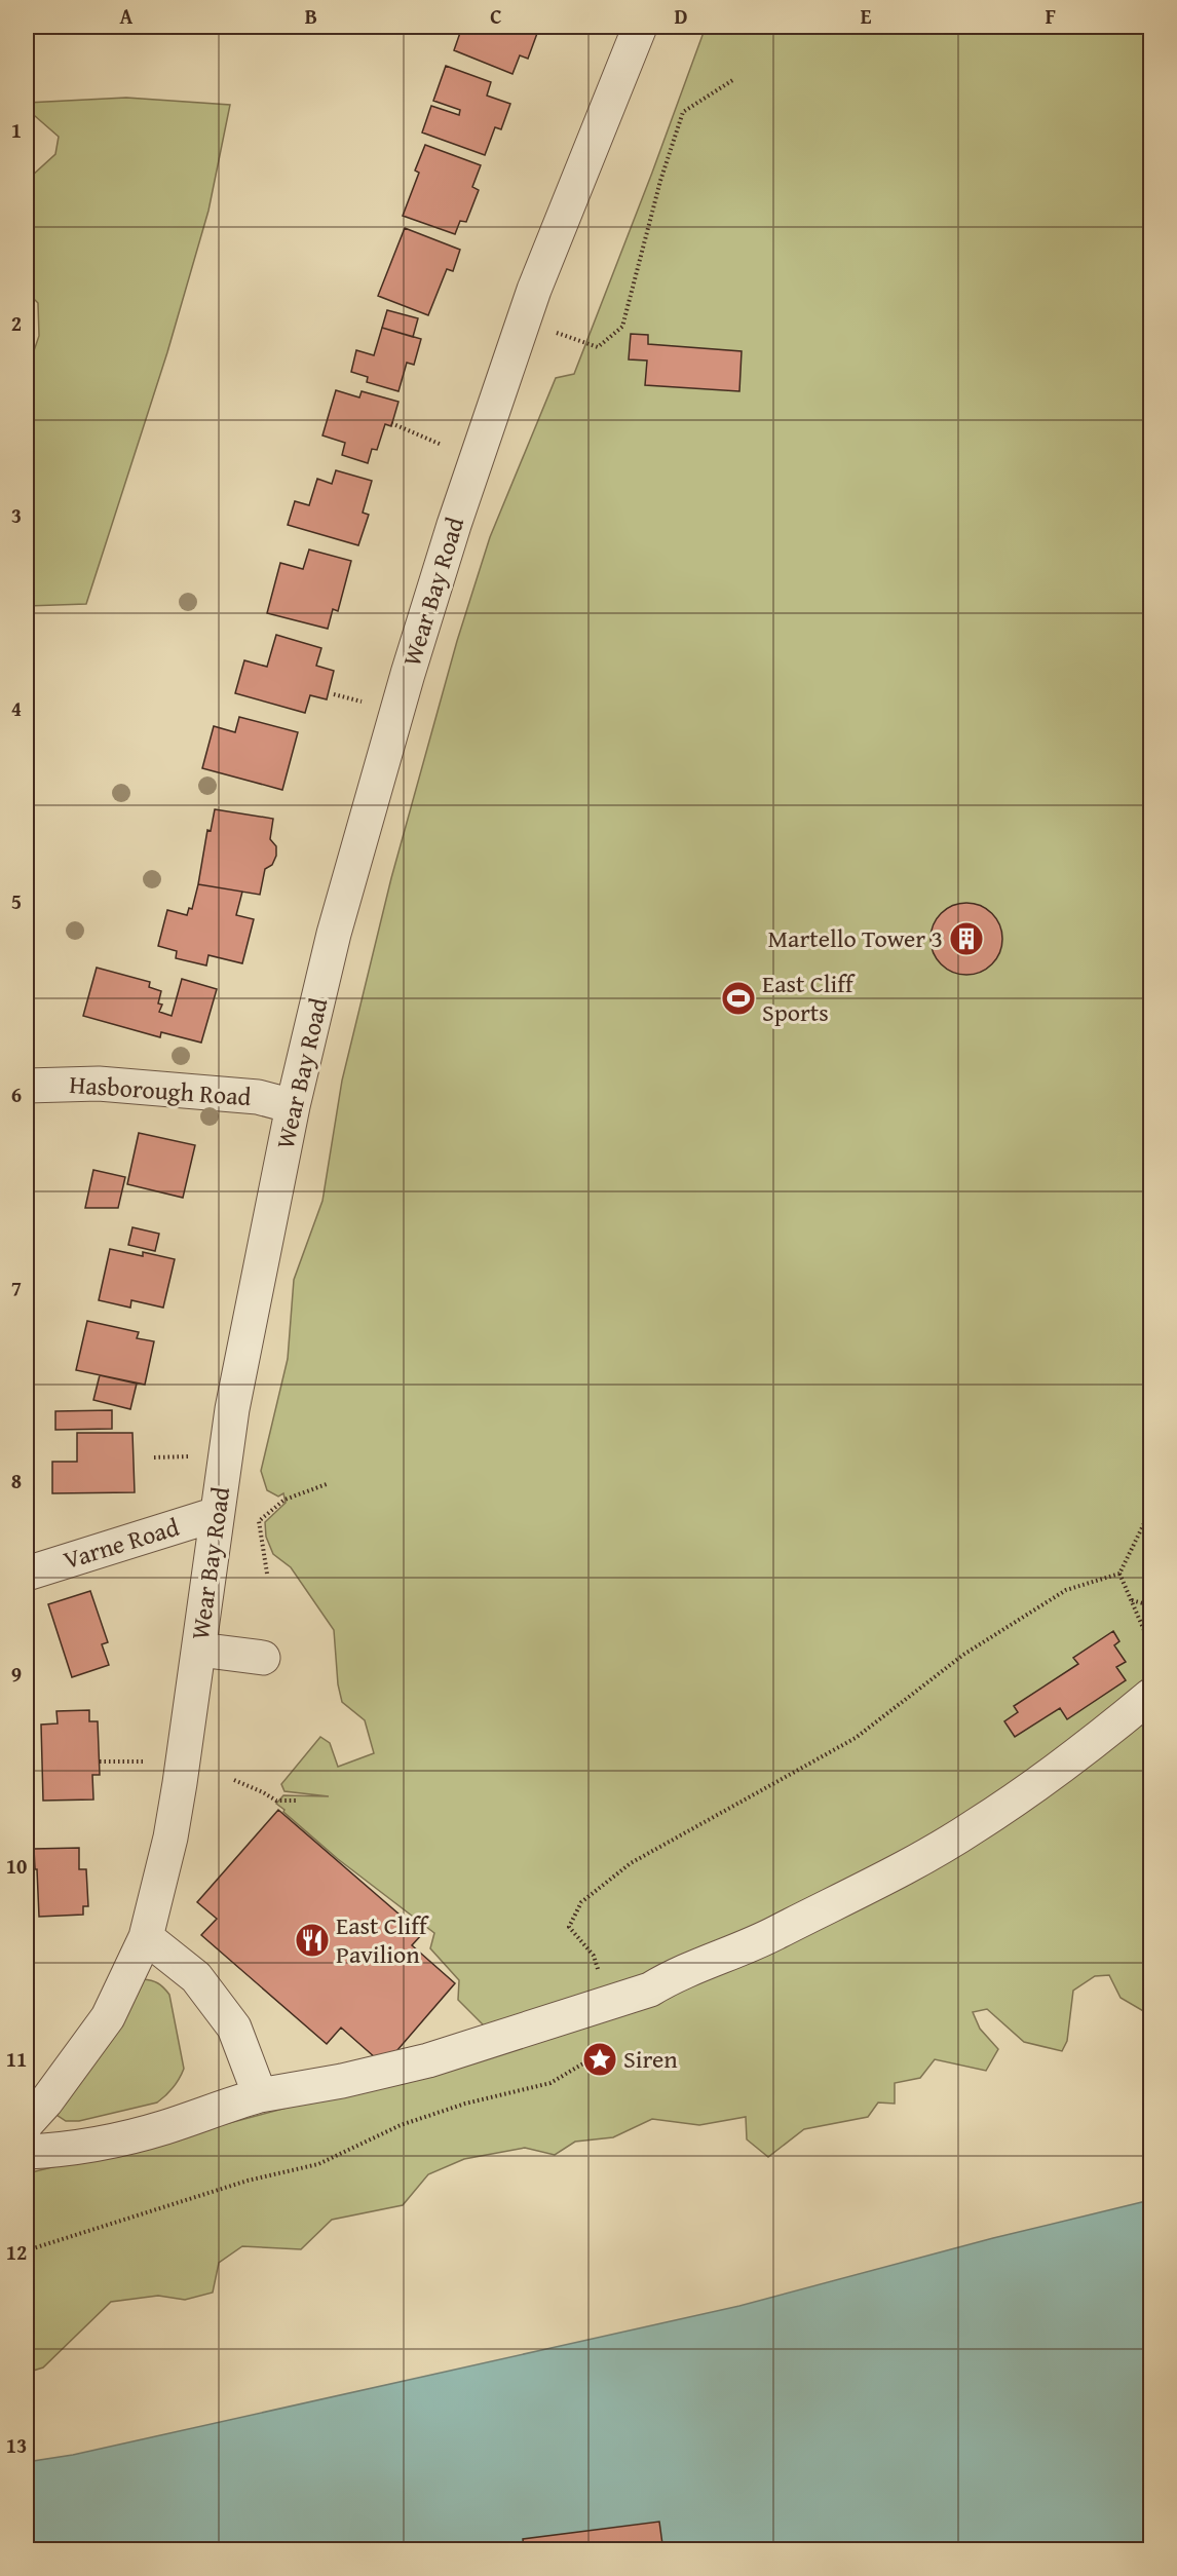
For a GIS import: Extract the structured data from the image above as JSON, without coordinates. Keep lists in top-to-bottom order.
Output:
{
  "streets": {
    "street": ["Wear Bay Road", "Hasborough Road", "Varne Road"]
  },
  "crossings": [
    ["Wear Bay Road", "Hasborough Road"],
    ["Wear Bay Road", "Varne Road"]
  ],
  "places": {
    "building": ["Martello Tower 3"],
    "sports": ["East Cliff Sports"],
    "restaurant": ["East Cliff Pavilion"],
    "place": ["Siren"]
  },
  "grid": {
    "columns": [
      "A",
      "B",
      "C",
      "D",
      "E",
      "F"
    ],
    "rows": [
      "1",
      "2",
      "3",
      "4",
      "5",
      "6",
      "7",
      "8",
      "9",
      "10",
      "11",
      "12",
      "13"
    ]
  }
}
